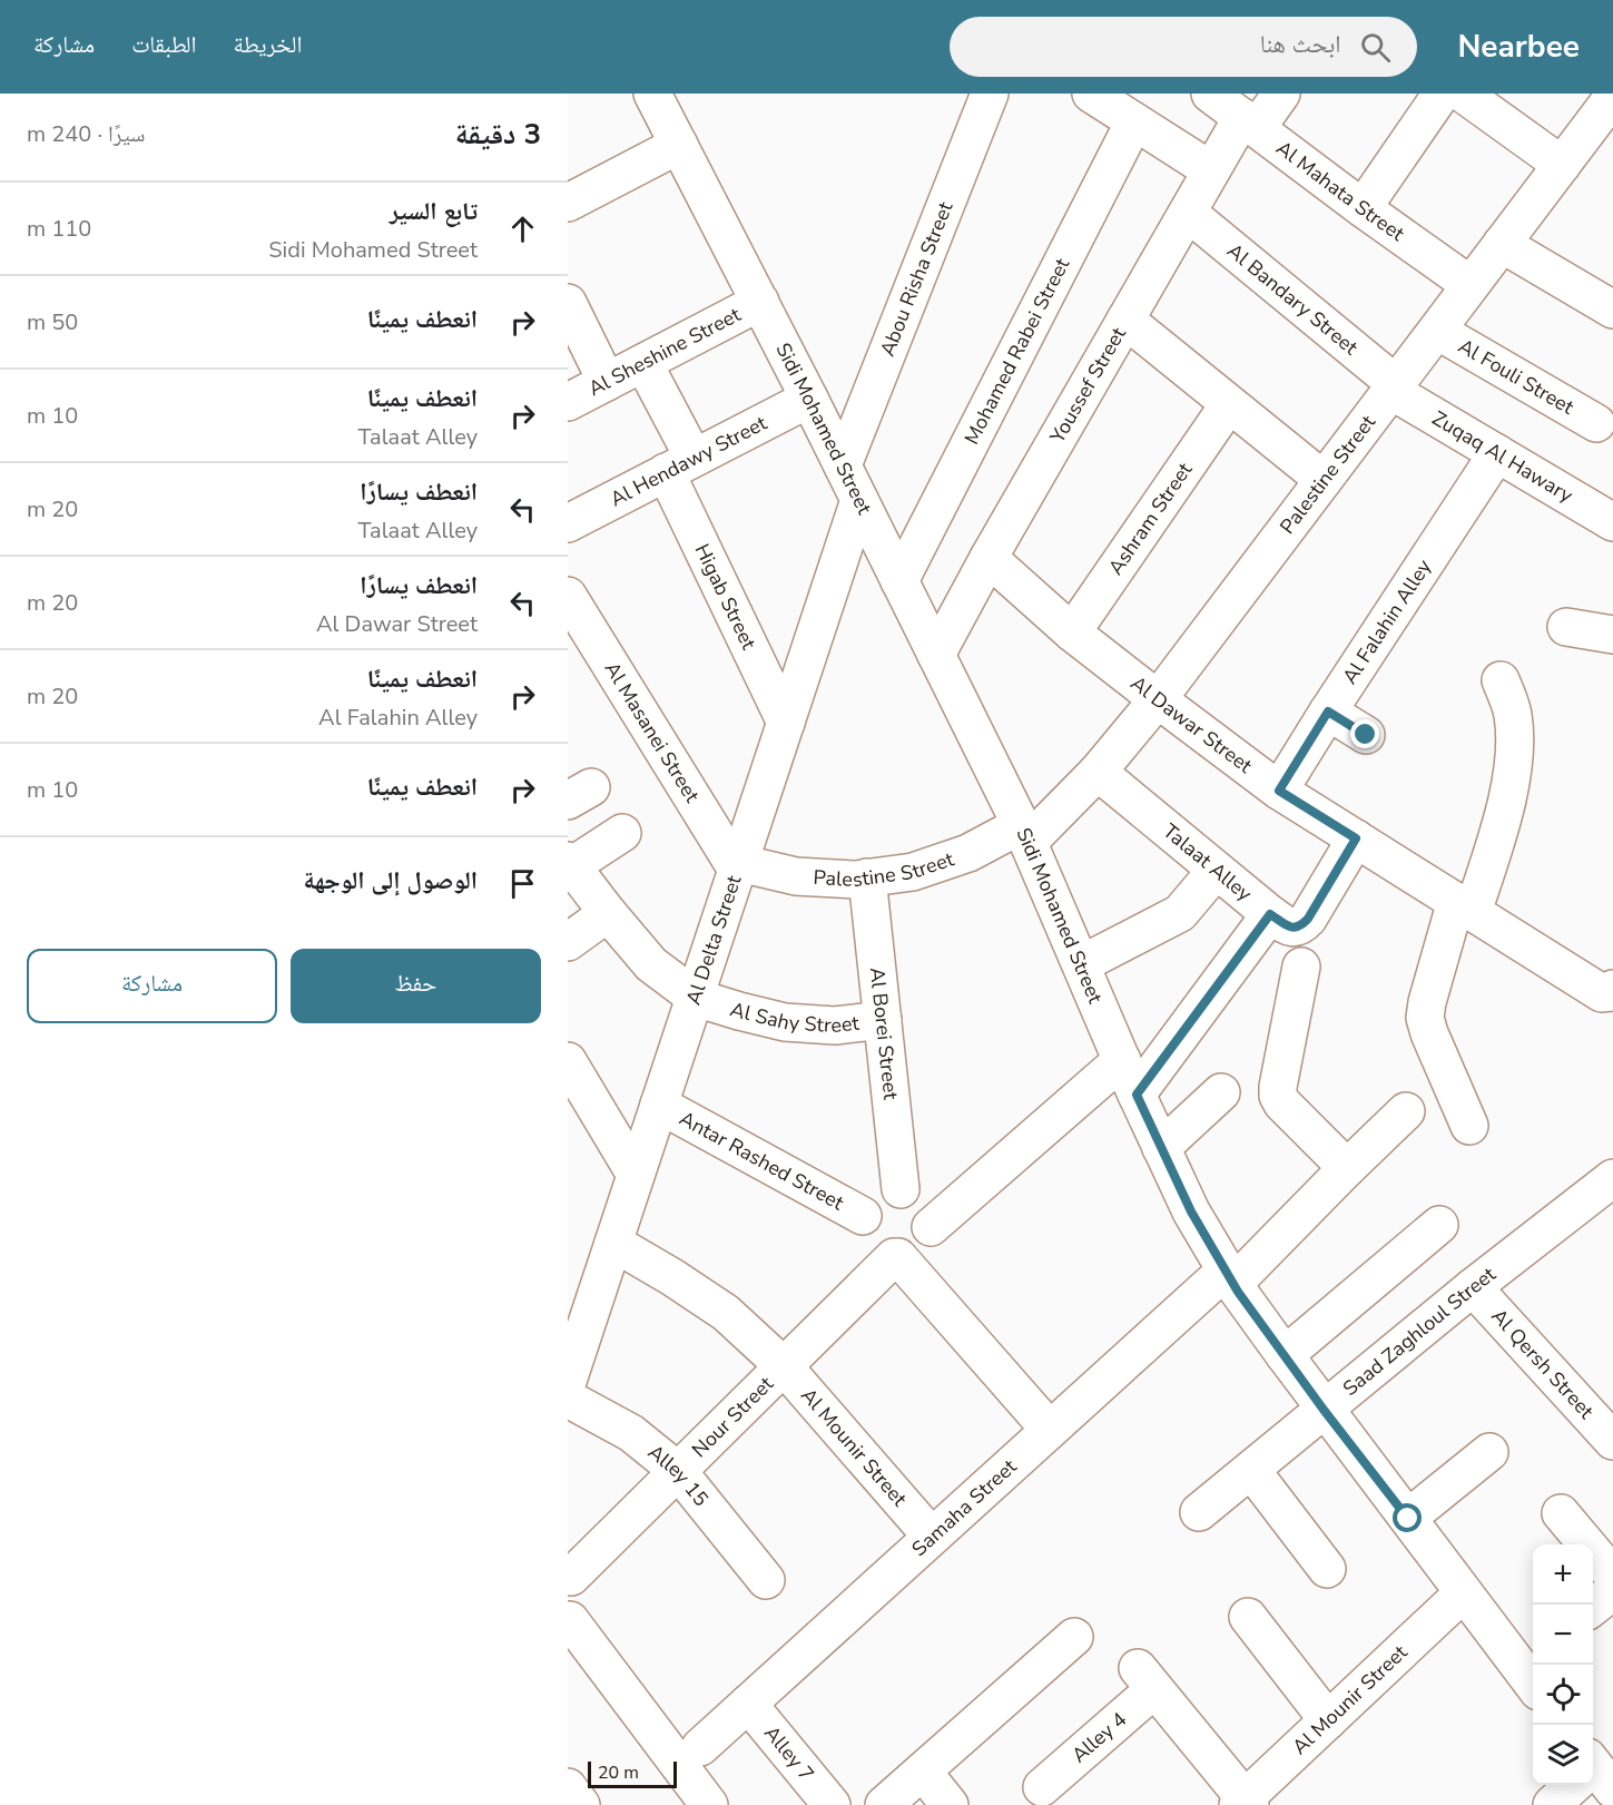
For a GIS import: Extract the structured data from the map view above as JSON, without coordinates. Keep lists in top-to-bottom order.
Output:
{
  "streets": {
    "street": [
      "Al Mahata Street",
      "Abou Risha Street",
      "Al Bandary Street",
      "Mohamed Rabei Street",
      "Al Sheshine Street",
      "Al Fouli Street",
      "Youssef Street",
      "Sidi Mohamed Street",
      "Zuqaq Al Hawary",
      "Al Hendawy Street",
      "Palestine Street",
      "Ashram Street",
      "Higab Street",
      "Al Falahin Alley",
      "Al Dawar Street",
      "Al Masanei Street",
      "Talaat Alley",
      "Al Delta Street",
      "Al Sahy Street",
      "Al Borei Street",
      "Antar Rashed Street",
      "Saad Zaghloul Street",
      "Al Qersh Street",
      "Nour Street",
      "Al Mounir Street",
      "Alley 15",
      "Samaha Street",
      "Alley 4",
      "Alley 7"
    ]
  },
  "crossings": [
    ["Al Mahata Street", "Youssef Street"],
    ["Al Mahata Street", "Palestine Street"],
    ["Abou Risha Street", "Sidi Mohamed Street"],
    ["Al Bandary Street", "Youssef Street"],
    ["Al Bandary Street", "Zuqaq Al Hawary"],
    ["Al Bandary Street", "Palestine Street"],
    ["Mohamed Rabei Street", "Sidi Mohamed Street"],
    ["Al Sheshine Street", "Sidi Mohamed Street"],
    ["Al Sheshine Street", "Higab Street"],
    ["Al Fouli Street", "Palestine Street"],
    ["Youssef Street", "Sidi Mohamed Street"],
    ["Youssef Street", "Al Dawar Street"],
    ["Sidi Mohamed Street", "Al Hendawy Street"],
    ["Sidi Mohamed Street", "Palestine Street"],
    ["Sidi Mohamed Street", "Al Delta Street"],
    ["Sidi Mohamed Street", "Saad Zaghloul Street"],
    ["Sidi Mohamed Street", "Al Mounir Street"],
    ["Sidi Mohamed Street", "Samaha Street"],
    ["Zuqaq Al Hawary", "Palestine Street"],
    ["Zuqaq Al Hawary", "Al Falahin Alley"],
    ["Al Hendawy Street", "Higab Street"],
    ["Palestine Street", "Al Dawar Street"],
    ["Palestine Street", "Al Masanei Street"],
    ["Palestine Street", "Talaat Alley"],
    ["Palestine Street", "Al Delta Street"],
    ["Palestine Street", "Al Borei Street"],
    ["Ashram Street", "Al Dawar Street"],
    ["Higab Street", "Al Delta Street"],
    ["Al Falahin Alley", "Al Dawar Street"],
    ["Al Dawar Street", "Talaat Alley"],
    ["Al Masanei Street", "Al Delta Street"],
    ["Al Delta Street", "Al Sahy Street"],
    ["Al Delta Street", "Antar Rashed Street"],
    ["Al Delta Street", "Al Mounir Street"],
    ["Al Sahy Street", "Al Borei Street"],
    ["Al Borei Street", "Antar Rashed Street"],
    ["Al Borei Street", "Nour Street"],
    ["Antar Rashed Street", "Nour Street"],
    ["Saad Zaghloul Street", "Al Qersh Street"],
    ["Nour Street", "Al Mounir Street"],
    ["Nour Street", "Alley 15"],
    ["Al Mounir Street", "Samaha Street"],
    ["Al Mounir Street", "Alley 4"],
    ["Samaha Street", "Alley 7"]
  ],
  "scale_bar": "20 m",
  "page": {
    "header": "Nearbee",
    "search": "ابحث هنا",
    "nav": ["الخريطة", "الطبقات", "مشاركة"],
    "heading": ["3 دقيقة", "سيرًا · 240 m"],
    "list": [
      ["تابع السير", "Sidi Mohamed Street", "110 m"],
      ["انعطف يمينًا", "50 m"],
      ["انعطف يمينًا", "Talaat Alley", "10 m"],
      ["انعطف يسارًا", "Talaat Alley", "20 m"],
      ["انعطف يسارًا", "Al Dawar Street", "20 m"],
      ["انعطف يمينًا", "Al Falahin Alley", "20 m"],
      ["انعطف يمينًا", "10 m"],
      "الوصول إلى الوجهة"
    ],
    "buttons": ["حفظ", "مشاركة"],
    "map_buttons": ["+", "−"],
    "scale": "20 m"
  }
}
